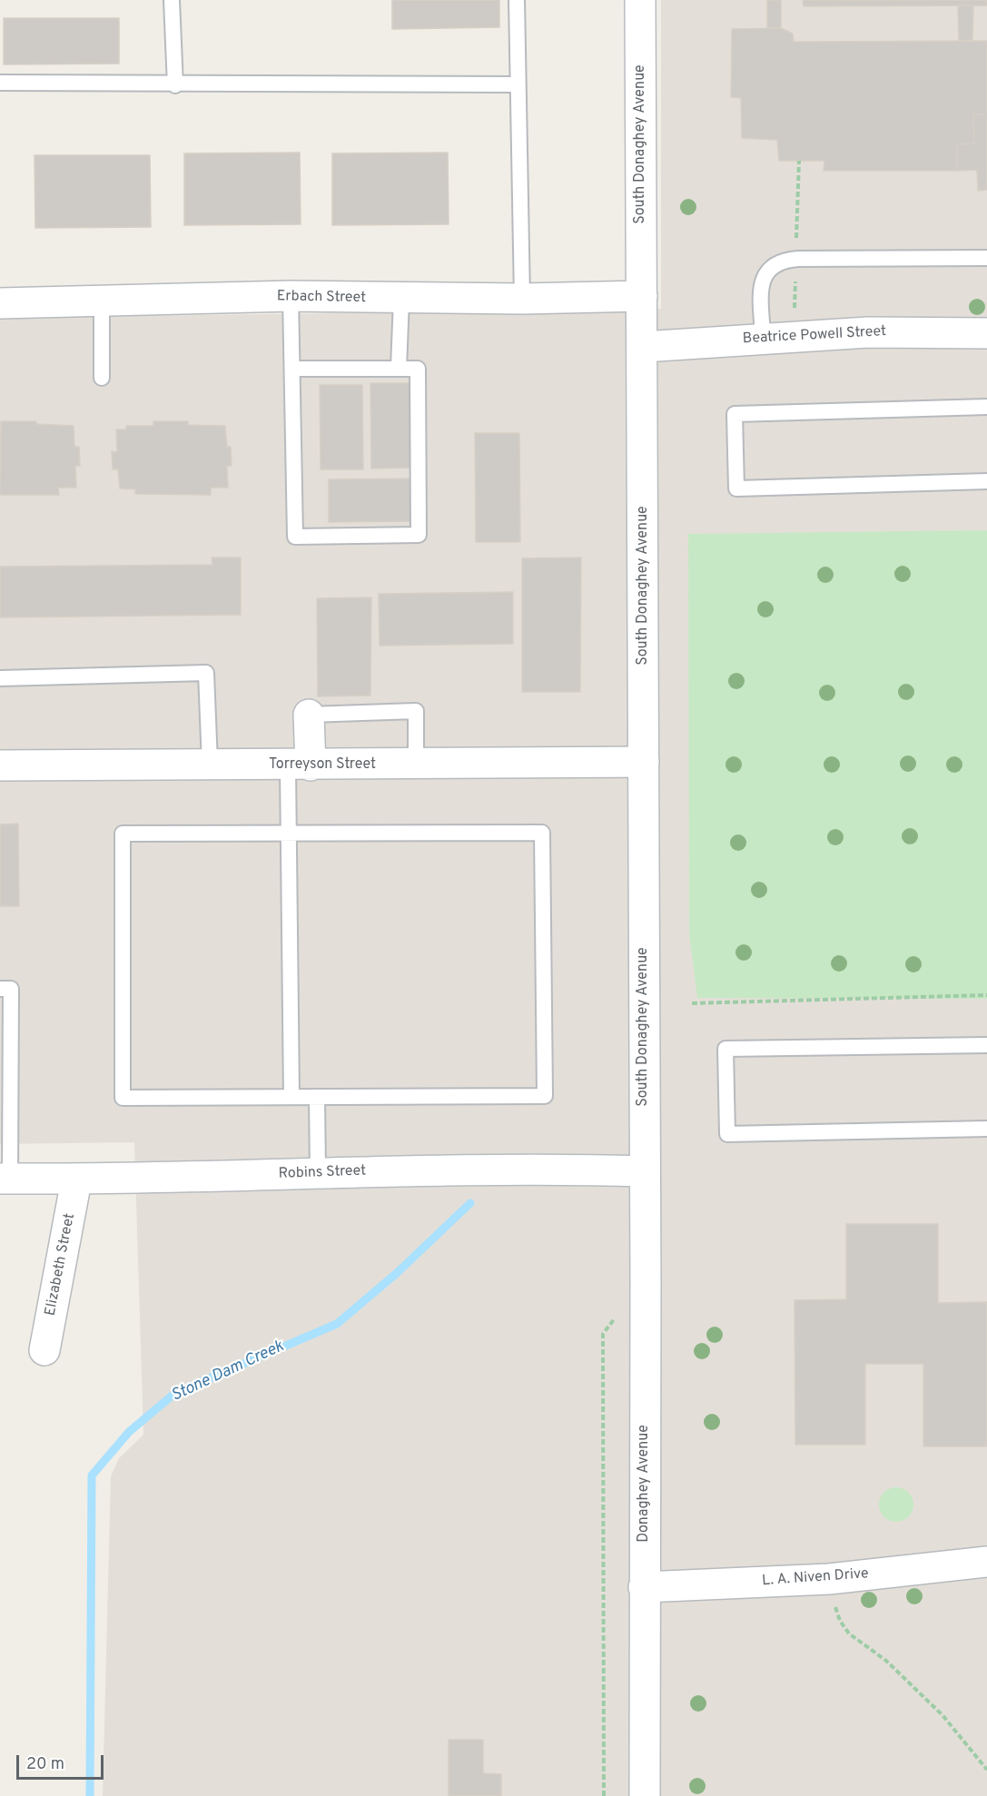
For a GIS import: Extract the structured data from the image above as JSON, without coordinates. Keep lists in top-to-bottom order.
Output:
{
  "streets": {
    "street": [
      "South Donaghey Avenue",
      "Erbach Street",
      "Beatrice Powell Street",
      "Torreyson Street",
      "Robins Street",
      "Elizabeth Street",
      "Donaghey Avenue",
      "L. A. Niven Drive"
    ]
  },
  "crossings": [
    ["South Donaghey Avenue", "Erbach Street"],
    ["South Donaghey Avenue", "Beatrice Powell Street"],
    ["South Donaghey Avenue", "Torreyson Street"],
    ["South Donaghey Avenue", "Robins Street"],
    ["South Donaghey Avenue", "Donaghey Avenue"],
    ["Robins Street", "Elizabeth Street"],
    ["Robins Street", "Donaghey Avenue"],
    ["Donaghey Avenue", "L. A. Niven Drive"]
  ],
  "water": ["Stone Dam Creek"],
  "scale_bar": "20 m"
}
